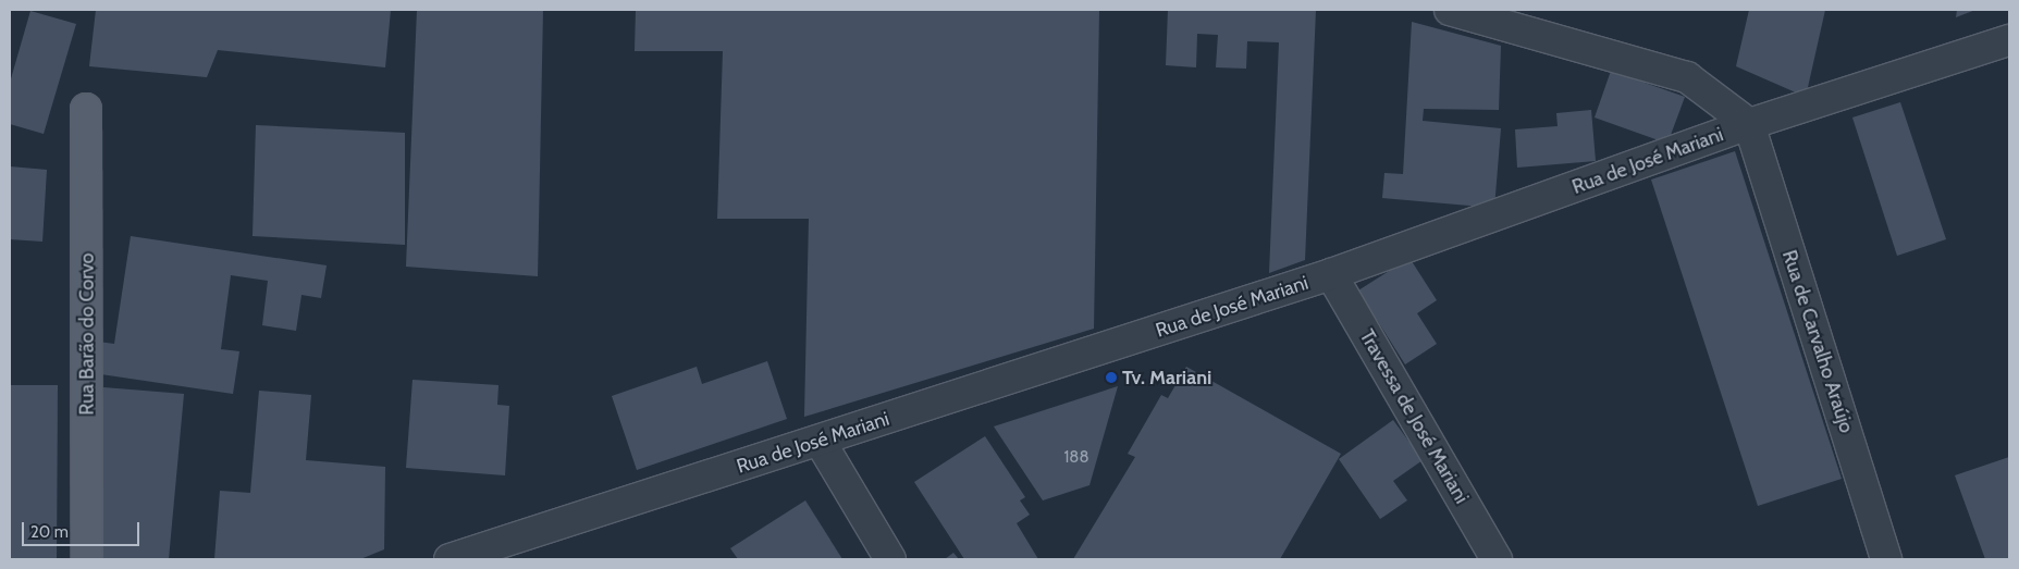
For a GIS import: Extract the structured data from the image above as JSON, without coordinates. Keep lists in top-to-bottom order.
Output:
{
  "streets": {
    "main road": ["Rua Barão do Corvo"],
    "street": ["Rua de José Mariani", "Rua de Carvalho Araújo", "Travessa de José Mariani"]
  },
  "crossings": [
    ["Rua de José Mariani", "Rua de Carvalho Araújo"],
    ["Rua de José Mariani", "Travessa de José Mariani"]
  ],
  "places": ["Tv. Mariani"],
  "house_numbers": ["188"],
  "scale_bar": "20 m"
}
